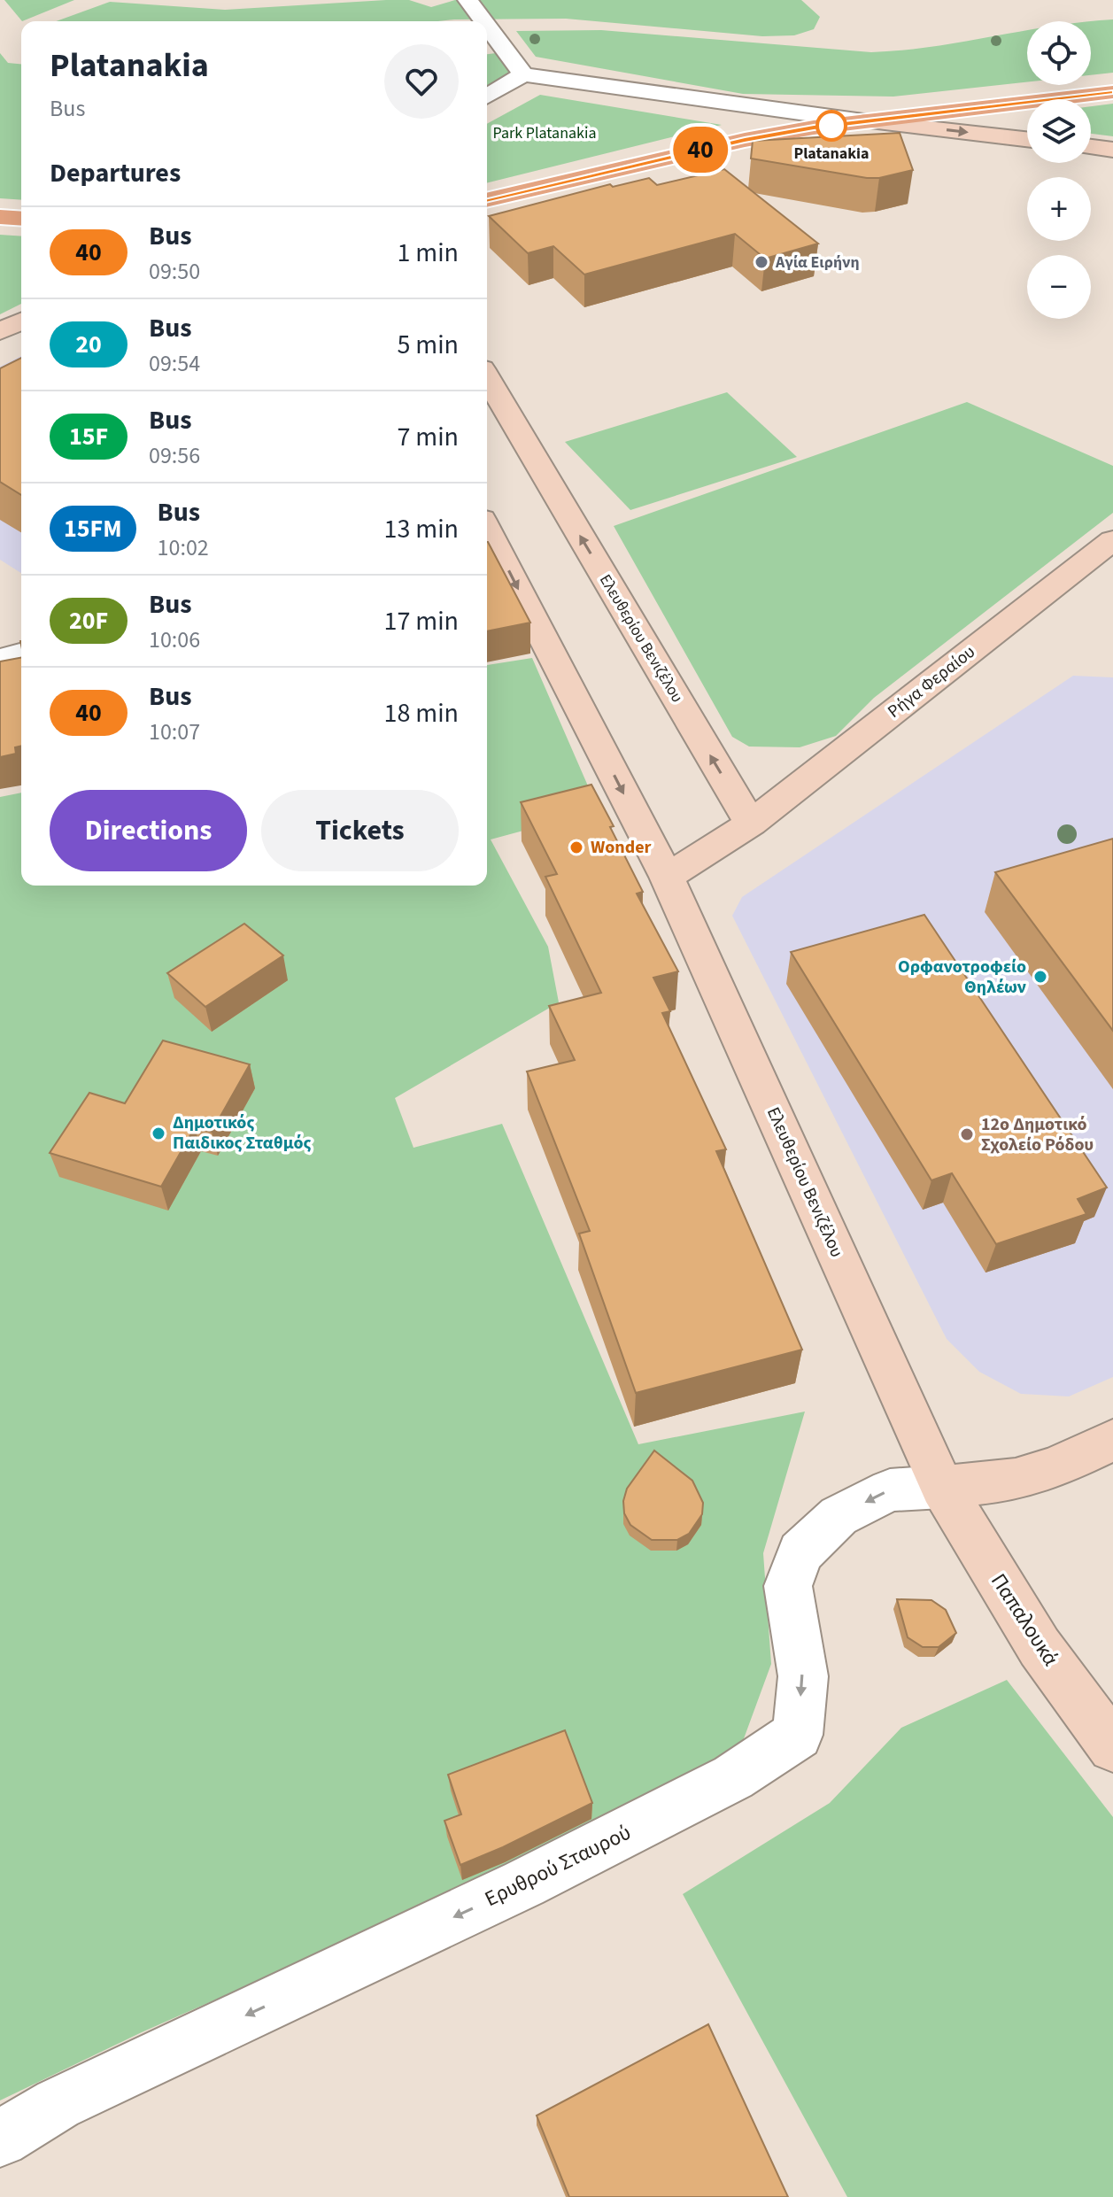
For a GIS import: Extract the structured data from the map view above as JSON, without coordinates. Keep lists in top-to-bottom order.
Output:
{
  "streets": {
    "street": [
      "Ελευθερίου Βενιζέλου",
      "Ρήγα Φεραίου",
      "Παπαλουκά",
      "Ερυθρού Σταυρού"
    ]
  },
  "crossings": [
    ["Ελευθερίου Βενιζέλου", "Ρήγα Φεραίου"],
    ["Ελευθερίου Βενιζέλου", "Παπαλουκά"],
    ["Ελευθερίου Βενιζέλου", "Ερυθρού Σταυρού"],
    ["Παπαλουκά", "Ερυθρού Σταυρού"]
  ],
  "one_way": ["Ερυθρού Σταυρού"],
  "parks": ["Park Platanakia"],
  "places": [
    "Platanakia",
    "Αγία Ειρήνη",
    "Wonder",
    "Ορφανοτροφείο Θηλέων",
    "Δημοτικός Παιδικος Σταθμός",
    "12ο Δημοτικό Σχολείο Ρόδου"
  ],
  "lines": ["bus line 40"],
  "page": {
    "on_map": "40",
    "map_buttons": ["+", "−"],
    "heading": [
      ["Platanakia", "Bus"],
      "Departures"
    ],
    "list": [
      {
        "mark": "40",
        "name": "Bus",
        "note": "09:50",
        "value": "1 min"
      },
      {
        "mark": "20",
        "name": "Bus",
        "note": "09:54",
        "value": "5 min"
      },
      {
        "mark": "15F",
        "name": "Bus",
        "note": "09:56",
        "value": "7 min"
      },
      {
        "mark": "15FM",
        "name": "Bus",
        "note": "10:02",
        "value": "13 min"
      },
      {
        "mark": "20F",
        "name": "Bus",
        "note": "10:06",
        "value": "17 min"
      },
      {
        "mark": "40",
        "name": "Bus",
        "note": "10:07",
        "value": "18 min"
      }
    ],
    "buttons": ["Directions", "Tickets"]
  }
}
